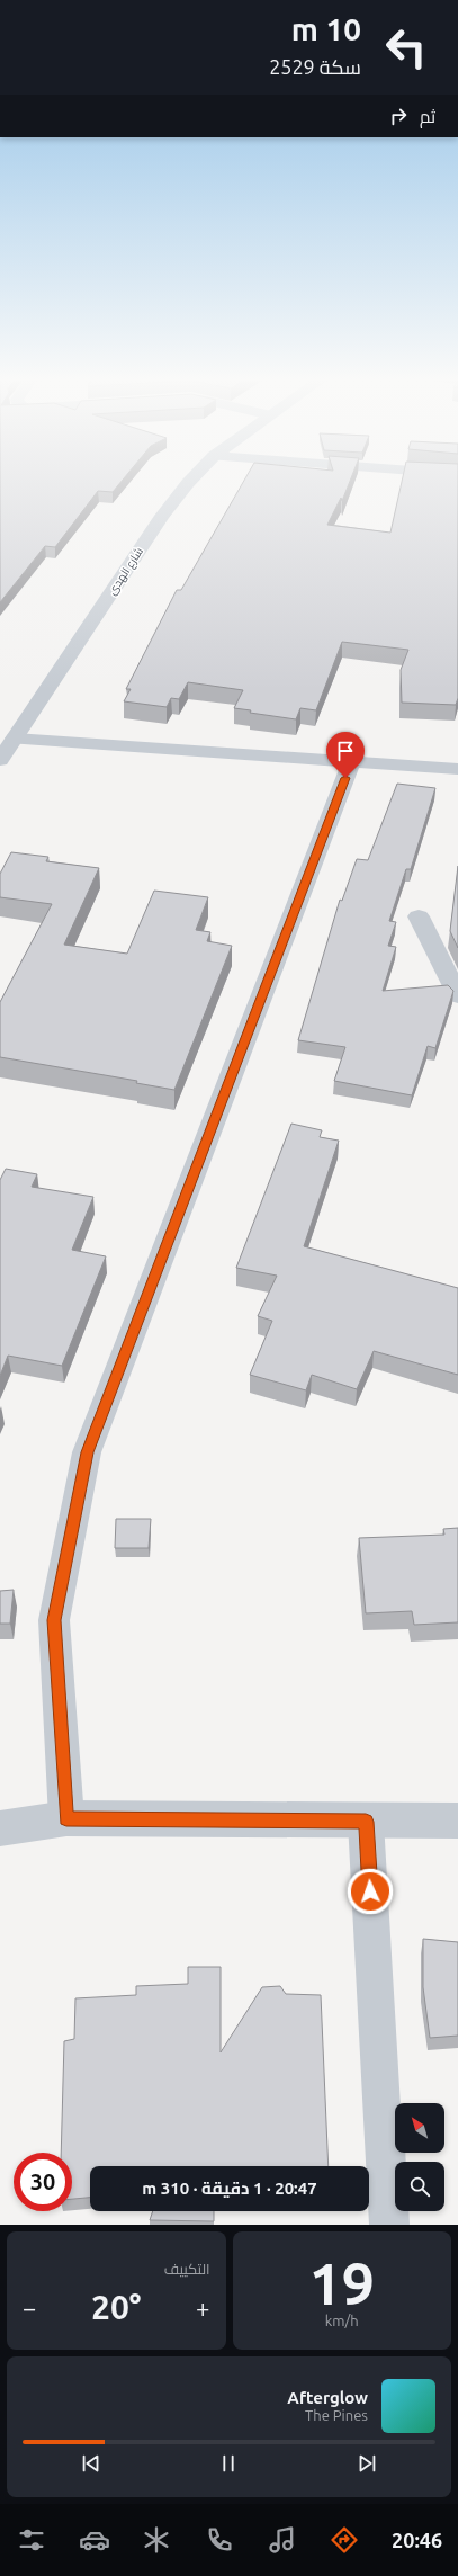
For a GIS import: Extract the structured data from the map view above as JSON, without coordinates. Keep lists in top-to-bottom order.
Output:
{
  "streets": {
    "street": ["شارع الهدى"]
  },
  "north": "top left",
  "page": {
    "turn": ["10 m", "سكة 2529"],
    "then": "ثم",
    "limit": "30",
    "trip": "20:47 · 1 دقيقة · 310 m",
    "tile": [
      ["19", "km/h"],
      "التكييف"
    ],
    "heat": ["−", "20°", "+"],
    "song": ["Afterglow", "The Pines"],
    "tabs": "20:46"
  }
}
